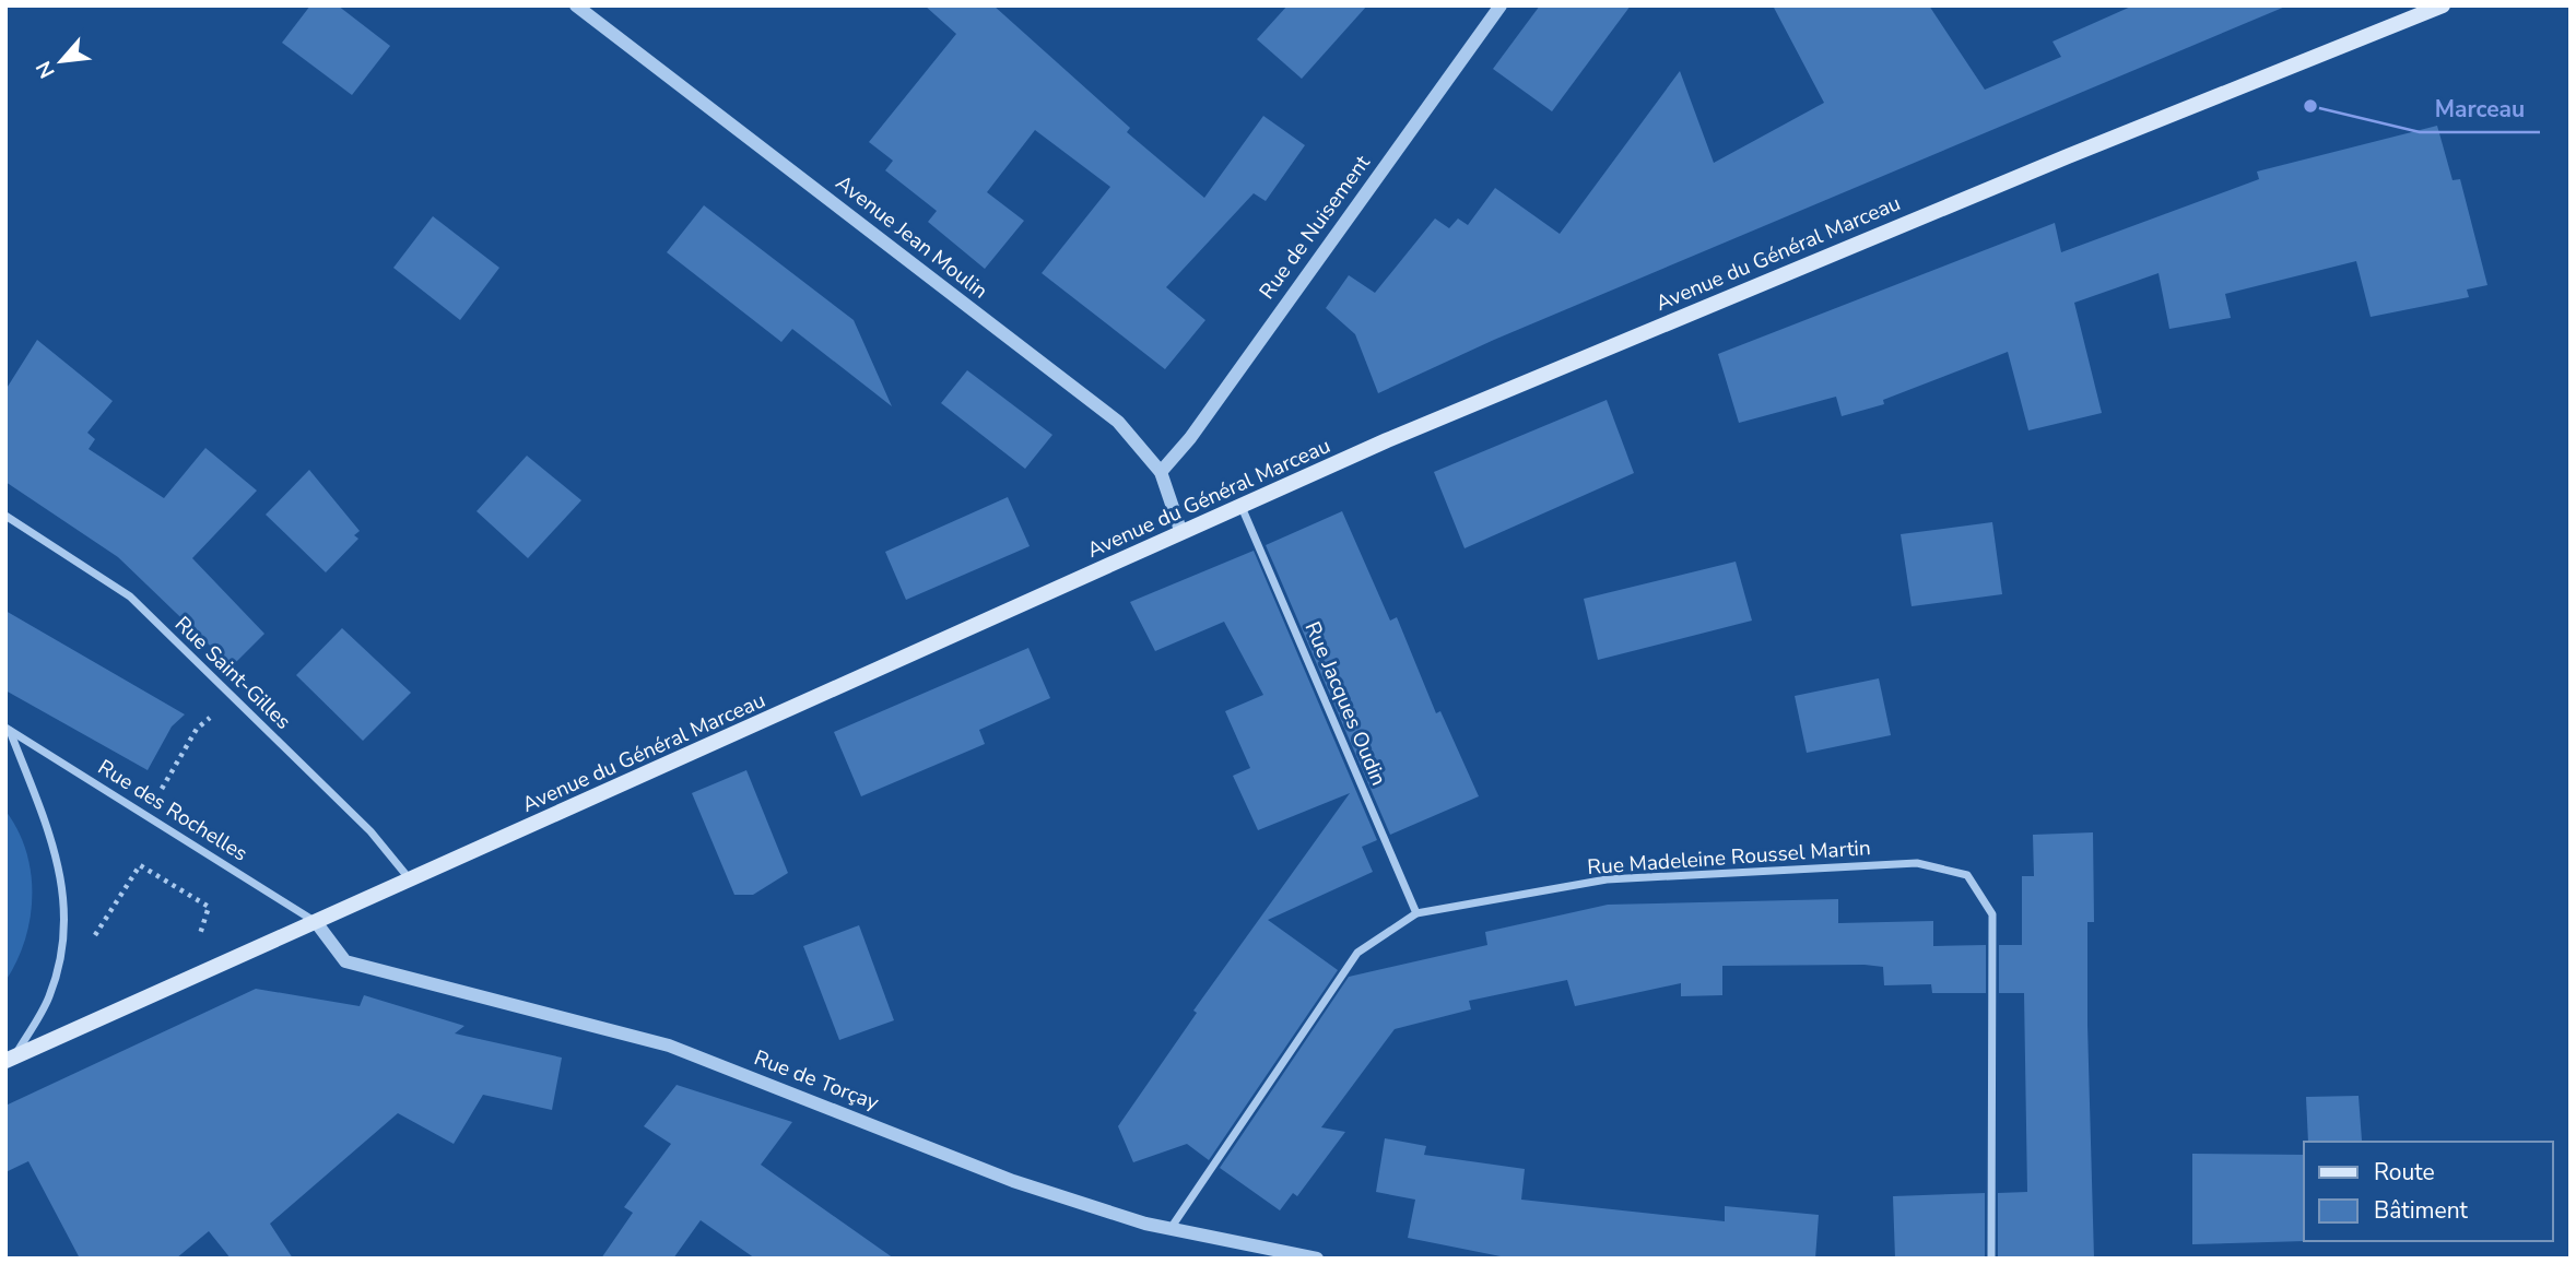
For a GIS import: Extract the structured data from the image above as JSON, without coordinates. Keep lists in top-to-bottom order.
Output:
{
  "streets": {
    "main road": ["Avenue du Général Marceau"],
    "street": [
      "Rue de Nuisement",
      "Avenue Jean Moulin",
      "Rue Saint-Gilles",
      "Rue Jacques Oudin",
      "Rue des Rochelles",
      "Rue Madeleine Roussel Martin",
      "Rue de Torçay"
    ]
  },
  "crossings": [
    ["Rue de Nuisement", "Avenue Jean Moulin"],
    ["Avenue Jean Moulin", "Avenue du Général Marceau"],
    ["Avenue du Général Marceau", "Rue Saint-Gilles"],
    ["Avenue du Général Marceau", "Rue Jacques Oudin"],
    ["Avenue du Général Marceau", "Rue des Rochelles"],
    ["Avenue du Général Marceau", "Rue de Torçay"],
    ["Rue Jacques Oudin", "Rue Madeleine Roussel Martin"],
    ["Rue des Rochelles", "Rue de Torçay"],
    ["Rue Madeleine Roussel Martin", "Rue de Torçay"]
  ],
  "places": ["Marceau"],
  "legend": ["Route", "Bâtiment"],
  "north": "bottom left"
}
